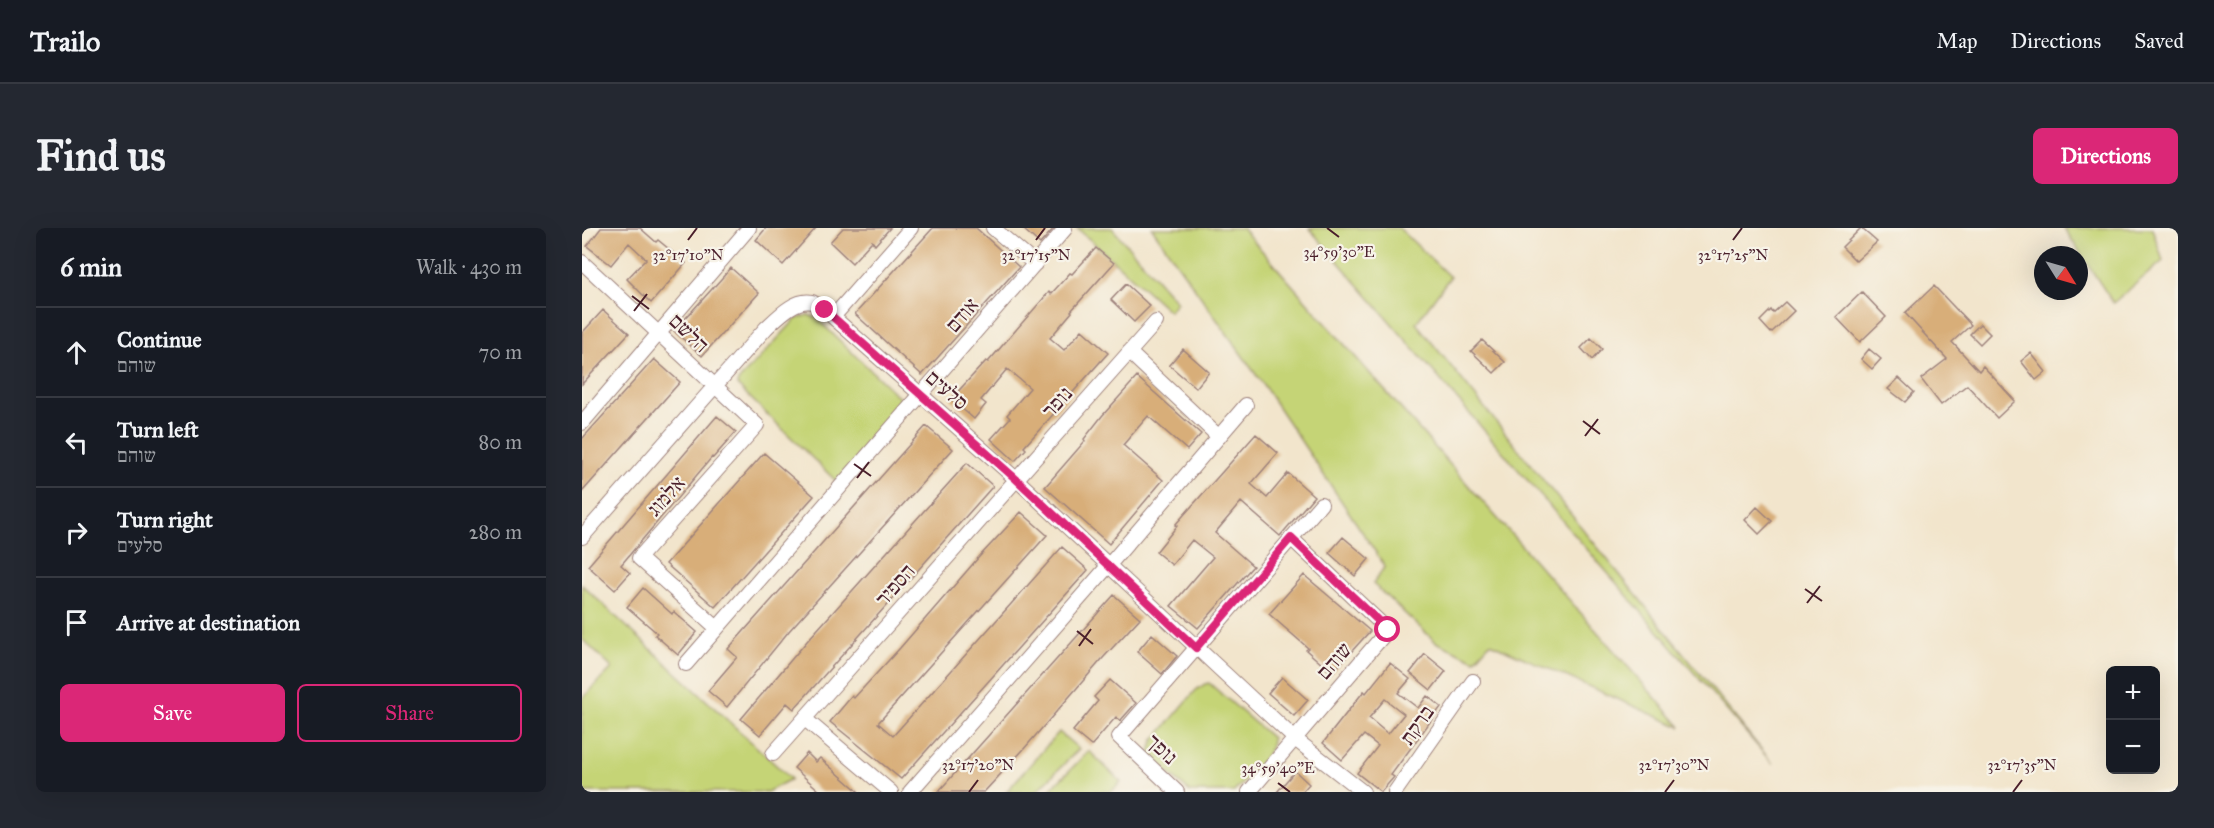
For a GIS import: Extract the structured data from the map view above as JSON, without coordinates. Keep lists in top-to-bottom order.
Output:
{
  "streets": {
    "street": [
      "אודם",
      "הלשם",
      "סלעים",
      "נופר",
      "אלמוג",
      "הספיר",
      "שוהם",
      "ברקת",
      "נופך"
    ]
  },
  "crossings": [
    ["אודם", "סלעים"],
    ["הלשם", "סלעים"],
    ["הלשם", "אלמוג"],
    ["סלעים", "נופר"],
    ["סלעים", "אלמוג"],
    ["סלעים", "הספיר"],
    ["סלעים", "שוהם"],
    ["סלעים", "נופך"],
    ["נופר", "הספיר"]
  ],
  "north": "bottom right",
  "page": {
    "header": "Trailo",
    "nav": ["Map", "Directions", "Saved"],
    "buttons": [
      "Directions",
      ["Save", "Share"]
    ],
    "title": "Find us",
    "heading": ["6 min", "Walk · 430 m"],
    "list": [
      ["Continue", "שוהם", "70 m"],
      ["Turn left", "שוהם", "80 m"],
      ["Turn right", "סלעים", "280 m"],
      "Arrive at destination"
    ],
    "map_buttons": ["+", "−"]
  },
  "coordinates": [
    "34°59'30\"E",
    "32°17'10\"N",
    "32°17'15\"N",
    "32°17'25\"N",
    "32°17'20\"N",
    "32°17'30\"N",
    "32°17'35\"N",
    "34°59'40\"E"
  ]
}
